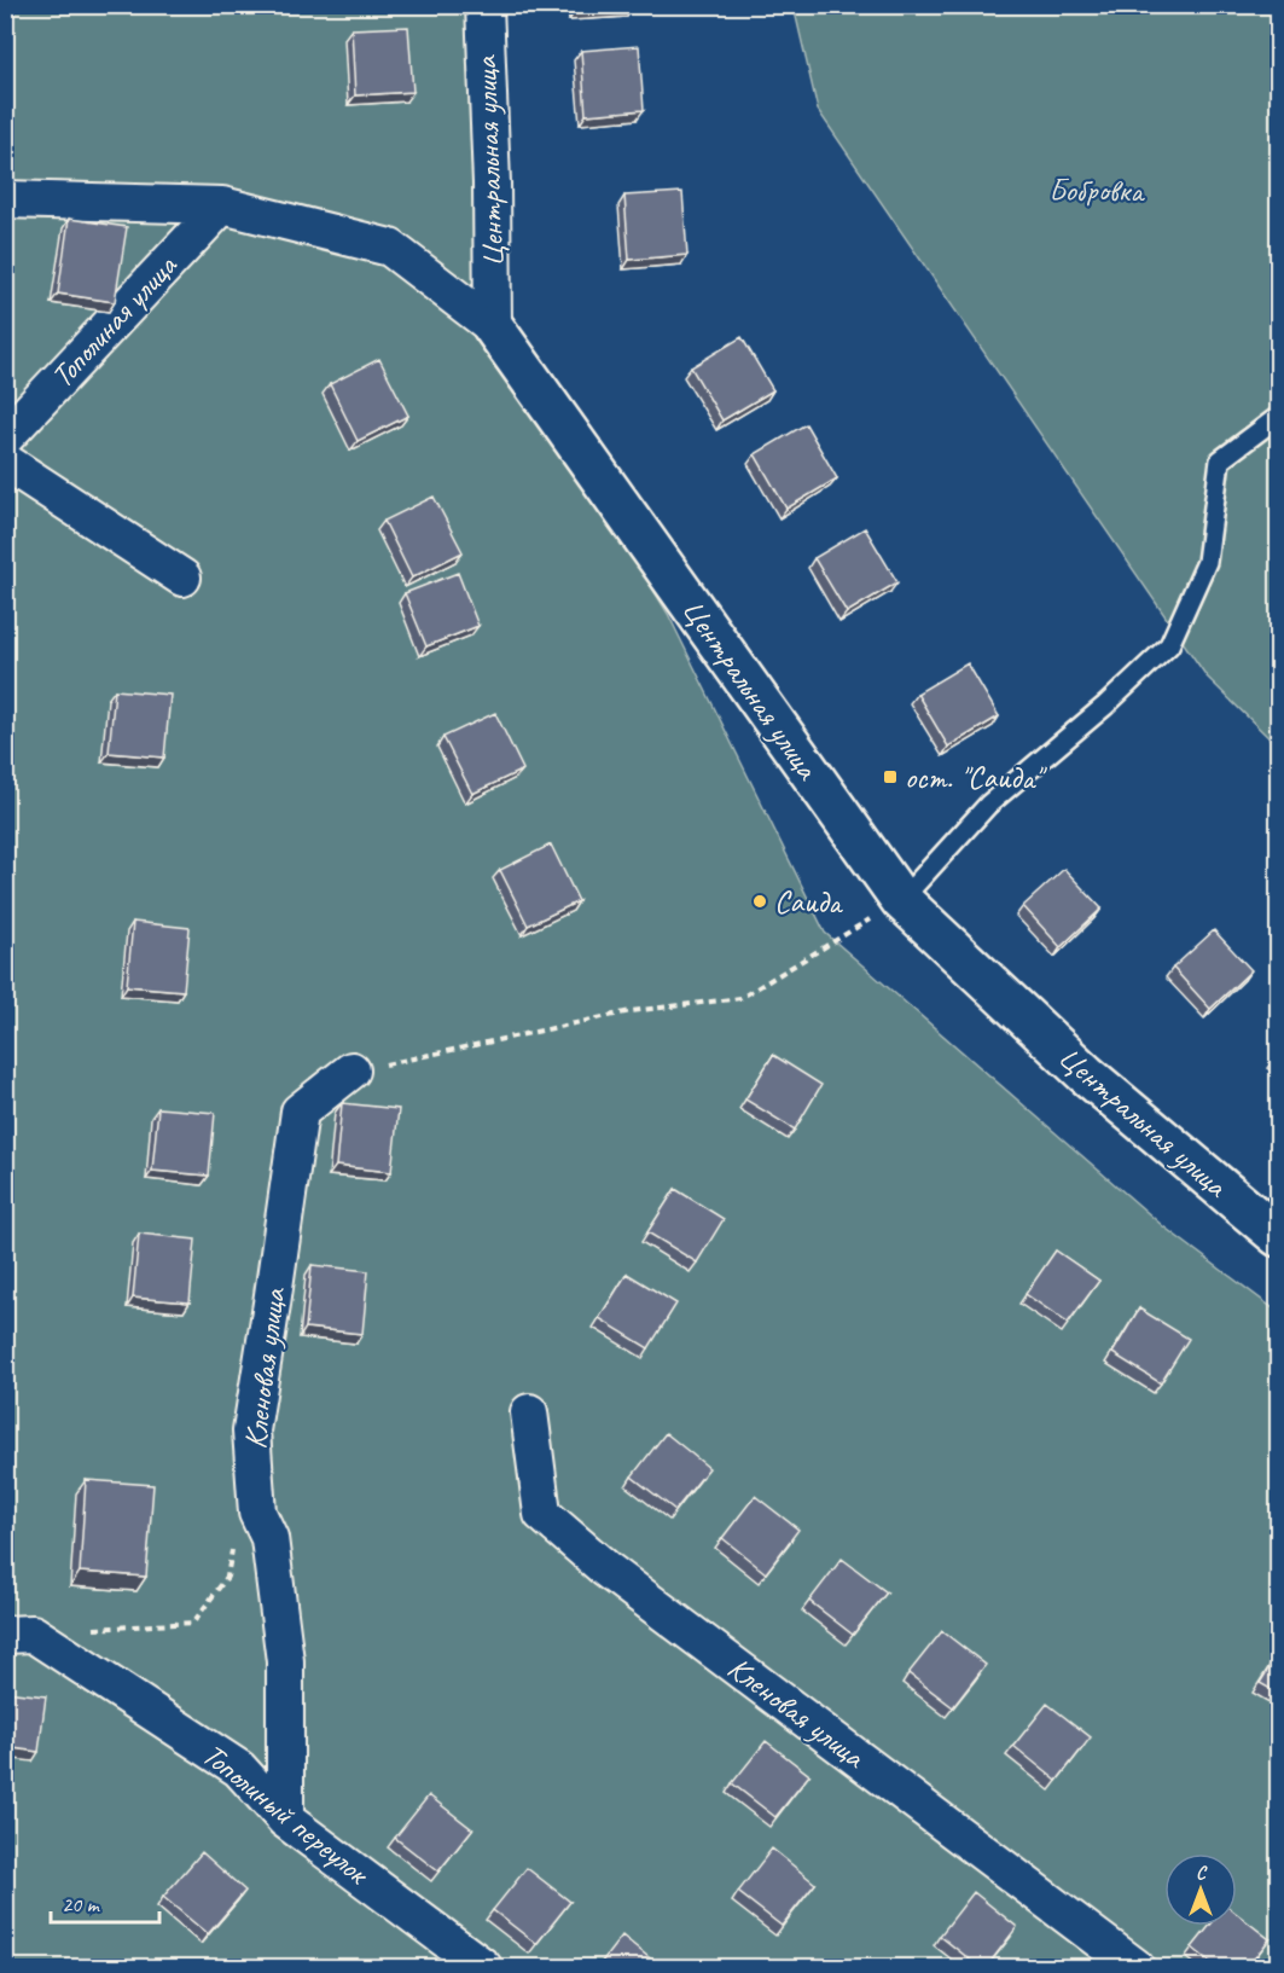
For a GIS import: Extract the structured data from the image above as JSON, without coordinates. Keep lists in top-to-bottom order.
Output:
{
  "streets": {
    "street": [
      "Центральная улица",
      "Тополиная улица",
      "Кленовая улица",
      "Тополиный переулок"
    ]
  },
  "crossings": [
    ["Кленовая улица", "Тополиный переулок"]
  ],
  "parks": ["Бобровка"],
  "places": {
    "transit": ["ост. \"Саида\""],
    "other": ["Саида"]
  },
  "scale_bar": "20 m",
  "north": "top"
}
